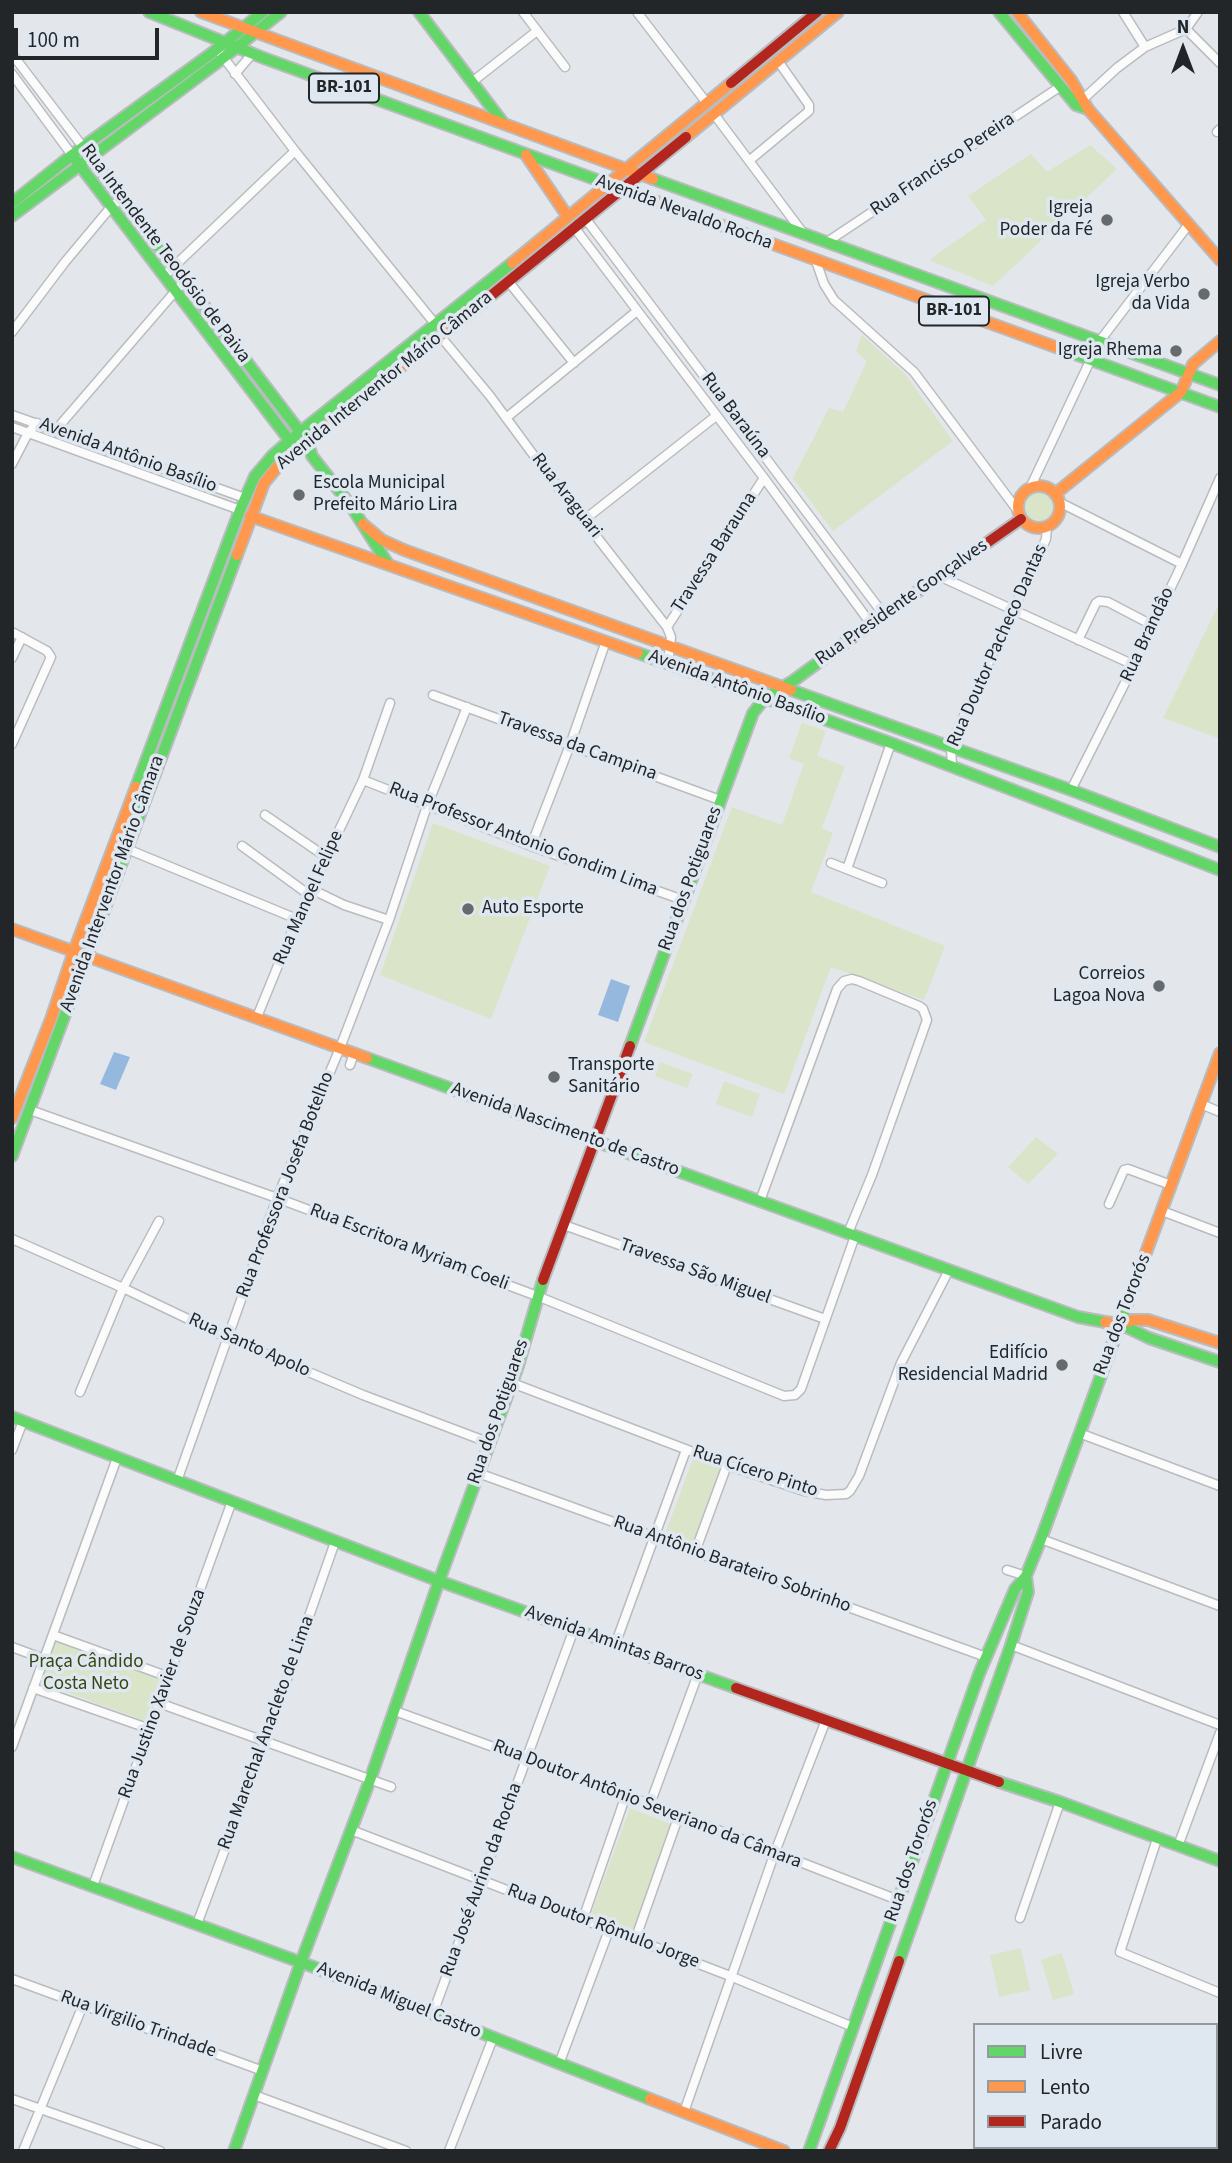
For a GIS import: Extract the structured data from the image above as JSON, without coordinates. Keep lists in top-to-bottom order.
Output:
{
  "streets": {
    "main road": [
      "BR-101",
      "Avenida Nevaldo Rocha",
      "Rua Intendente Teodósio de Paiva",
      "Avenida Interventor Mário Câmara",
      "Rua Baraúna",
      "Avenida Antônio Basílio",
      "Rua Presidente Gonçalves",
      "Rua dos Potiguares",
      "Avenida Nascimento de Castro",
      "Rua dos Tororós",
      "Avenida Amintas Barros",
      "Avenida Miguel Castro"
    ],
    "street": [
      "Rua Francisco Pereira",
      "Rua Araguari",
      "Travessa Barauna",
      "Rua Brandâo",
      "Rua Doutor Pacheco Dantas",
      "Travessa da Campina",
      "Rua Professor Antonio Gondim Lima",
      "Rua Manoel Felipe",
      "Rua Professora Josefa Botelho",
      "Rua Escritora Myriam Coeli",
      "Travessa São Miguel",
      "Rua Santo Apolo",
      "Rua Cícero Pinto",
      "Rua Antônio Barateiro Sobrinho",
      "Rua Justino Xavier de Souza",
      "Rua Marechal Anacleto de Lima",
      "Rua Doutor Antônio Severiano da Câmara",
      "Rua José Aurino da Rocha",
      "Rua Doutor Rômulo Jorge",
      "Rua Virgilio Trindade"
    ]
  },
  "crossings": [
    ["Rua Francisco Pereira", "Avenida Nevaldo Rocha"],
    ["Avenida Nevaldo Rocha", "Avenida Interventor Mário Câmara"],
    ["Avenida Nevaldo Rocha", "Rua Baraúna"],
    ["Rua Intendente Teodósio de Paiva", "Avenida Interventor Mário Câmara"],
    ["Rua Intendente Teodósio de Paiva", "Avenida Antônio Basílio"],
    ["Avenida Interventor Mário Câmara", "Rua Baraúna"],
    ["Avenida Interventor Mário Câmara", "Avenida Antônio Basílio"],
    ["Avenida Interventor Mário Câmara", "Rua Araguari"],
    ["Avenida Interventor Mário Câmara", "Avenida Nascimento de Castro"],
    ["Avenida Interventor Mário Câmara", "Rua Escritora Myriam Coeli"],
    ["Rua Baraúna", "Travessa Barauna"],
    ["Rua Baraúna", "Rua Presidente Gonçalves"],
    ["Avenida Antônio Basílio", "Rua Araguari"],
    ["Avenida Antônio Basílio", "Rua Presidente Gonçalves"],
    ["Avenida Antônio Basílio", "Rua Brandâo"],
    ["Avenida Antônio Basílio", "Rua Doutor Pacheco Dantas"],
    ["Avenida Antônio Basílio", "Rua dos Potiguares"],
    ["Rua Araguari", "Travessa Barauna"],
    ["Rua Presidente Gonçalves", "Rua Doutor Pacheco Dantas"],
    ["Rua Presidente Gonçalves", "Rua dos Potiguares"],
    ["Travessa da Campina", "Rua dos Potiguares"],
    ["Travessa da Campina", "Rua Professora Josefa Botelho"],
    ["Rua Professor Antonio Gondim Lima", "Rua dos Potiguares"],
    ["Rua Professor Antonio Gondim Lima", "Rua Manoel Felipe"],
    ["Rua Professor Antonio Gondim Lima", "Rua Professora Josefa Botelho"],
    ["Rua dos Potiguares", "Avenida Nascimento de Castro"],
    ["Rua dos Potiguares", "Rua Escritora Myriam Coeli"],
    ["Rua dos Potiguares", "Travessa São Miguel"],
    ["Rua dos Potiguares", "Rua Santo Apolo"],
    ["Rua dos Potiguares", "Rua Cícero Pinto"],
    ["Rua dos Potiguares", "Rua Antônio Barateiro Sobrinho"],
    ["Rua dos Potiguares", "Avenida Amintas Barros"],
    ["Rua dos Potiguares", "Rua Doutor Antônio Severiano da Câmara"],
    ["Rua dos Potiguares", "Rua Doutor Rômulo Jorge"],
    ["Rua dos Potiguares", "Avenida Miguel Castro"],
    ["Rua dos Potiguares", "Rua Virgilio Trindade"],
    ["Rua Manoel Felipe", "Avenida Nascimento de Castro"],
    ["Avenida Nascimento de Castro", "Rua Professora Josefa Botelho"],
    ["Avenida Nascimento de Castro", "Rua dos Tororós"],
    ["Avenida Nascimento de Castro", "Rua Cícero Pinto"],
    ["Rua Professora Josefa Botelho", "Rua Escritora Myriam Coeli"],
    ["Rua Professora Josefa Botelho", "Rua Santo Apolo"],
    ["Rua Professora Josefa Botelho", "Avenida Amintas Barros"],
    ["Rua Escritora Myriam Coeli", "Travessa São Miguel"],
    ["Rua dos Tororós", "Rua Antônio Barateiro Sobrinho"],
    ["Rua dos Tororós", "Avenida Amintas Barros"],
    ["Rua dos Tororós", "Rua Doutor Antônio Severiano da Câmara"],
    ["Rua dos Tororós", "Rua Doutor Rômulo Jorge"],
    ["Avenida Amintas Barros", "Rua Justino Xavier de Souza"],
    ["Avenida Amintas Barros", "Rua Marechal Anacleto de Lima"],
    ["Avenida Amintas Barros", "Rua José Aurino da Rocha"],
    ["Rua Justino Xavier de Souza", "Avenida Miguel Castro"],
    ["Rua Marechal Anacleto de Lima", "Avenida Miguel Castro"],
    ["Rua Doutor Antônio Severiano da Câmara", "Rua José Aurino da Rocha"],
    ["Rua José Aurino da Rocha", "Rua Doutor Rômulo Jorge"],
    ["Rua José Aurino da Rocha", "Avenida Miguel Castro"]
  ],
  "parks": ["Praça Cândido Costa Neto"],
  "places": [
    "Igreja Poder da Fé",
    "Igreja Verbo da Vida",
    "Igreja Rhema",
    "Escola Municipal Prefeito Mário Lira",
    "Auto Esporte",
    "Correios Lagoa Nova",
    "Transporte Sanitário",
    "Edifício Residencial Madrid"
  ],
  "legend": ["Livre", "Lento", "Parado"],
  "scale_bar": "100 m",
  "north": "top"
}
